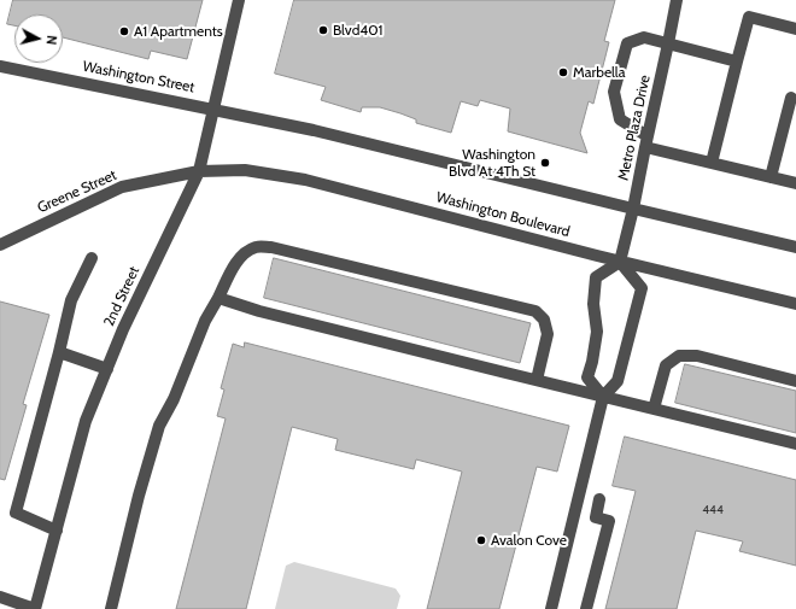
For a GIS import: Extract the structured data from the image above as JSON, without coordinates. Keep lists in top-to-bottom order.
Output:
{
  "streets": {
    "street": [
      "Washington Street",
      "Metro Plaza Drive",
      "Greene Street",
      "Washington Boulevard",
      "2nd Street"
    ]
  },
  "crossings": [
    ["Washington Street", "2nd Street"],
    ["Metro Plaza Drive", "Washington Boulevard"],
    ["Greene Street", "Washington Boulevard"],
    ["Greene Street", "2nd Street"],
    ["Washington Boulevard", "2nd Street"]
  ],
  "places": [
    "Blvd401",
    "A1 Apartments",
    "Marbella",
    "Washington Blvd At 4Th St",
    "Avalon Cove"
  ],
  "house_numbers": ["444"],
  "north": "right"
}
